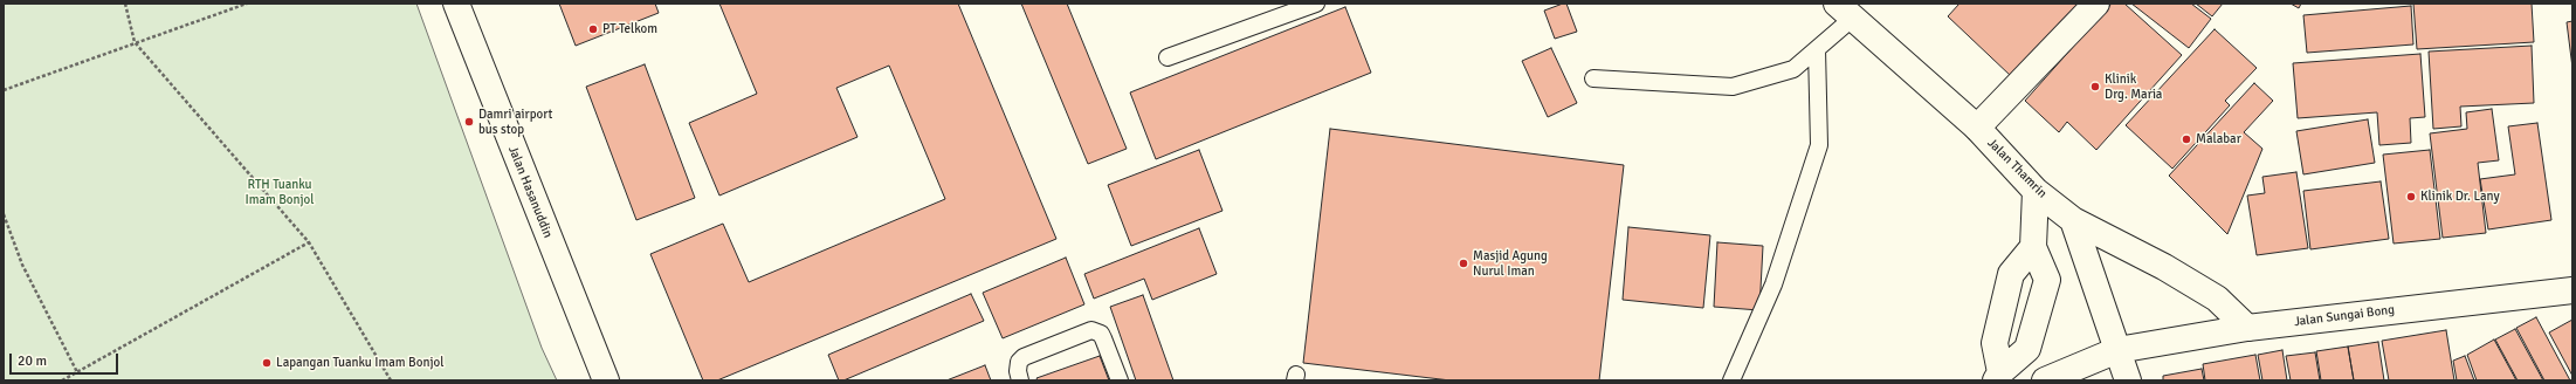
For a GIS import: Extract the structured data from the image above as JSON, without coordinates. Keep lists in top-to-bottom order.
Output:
{
  "streets": {
    "main road": ["Jalan Thamrin", "Jalan Hasanuddin", "Jalan Sungai Bong"]
  },
  "crossings": [
    ["Jalan Thamrin", "Jalan Sungai Bong"]
  ],
  "parks": ["RTH Tuanku Imam Bonjol"],
  "places": [
    "PT Telkom",
    "Klinik Drg. Maria",
    "Damri airport bus stop",
    "Malabar",
    "Klinik Dr. Lany",
    "Masjid Agung Nurul Iman",
    "Lapangan Tuanku Imam Bonjol"
  ],
  "scale_bar": "20 m"
}
